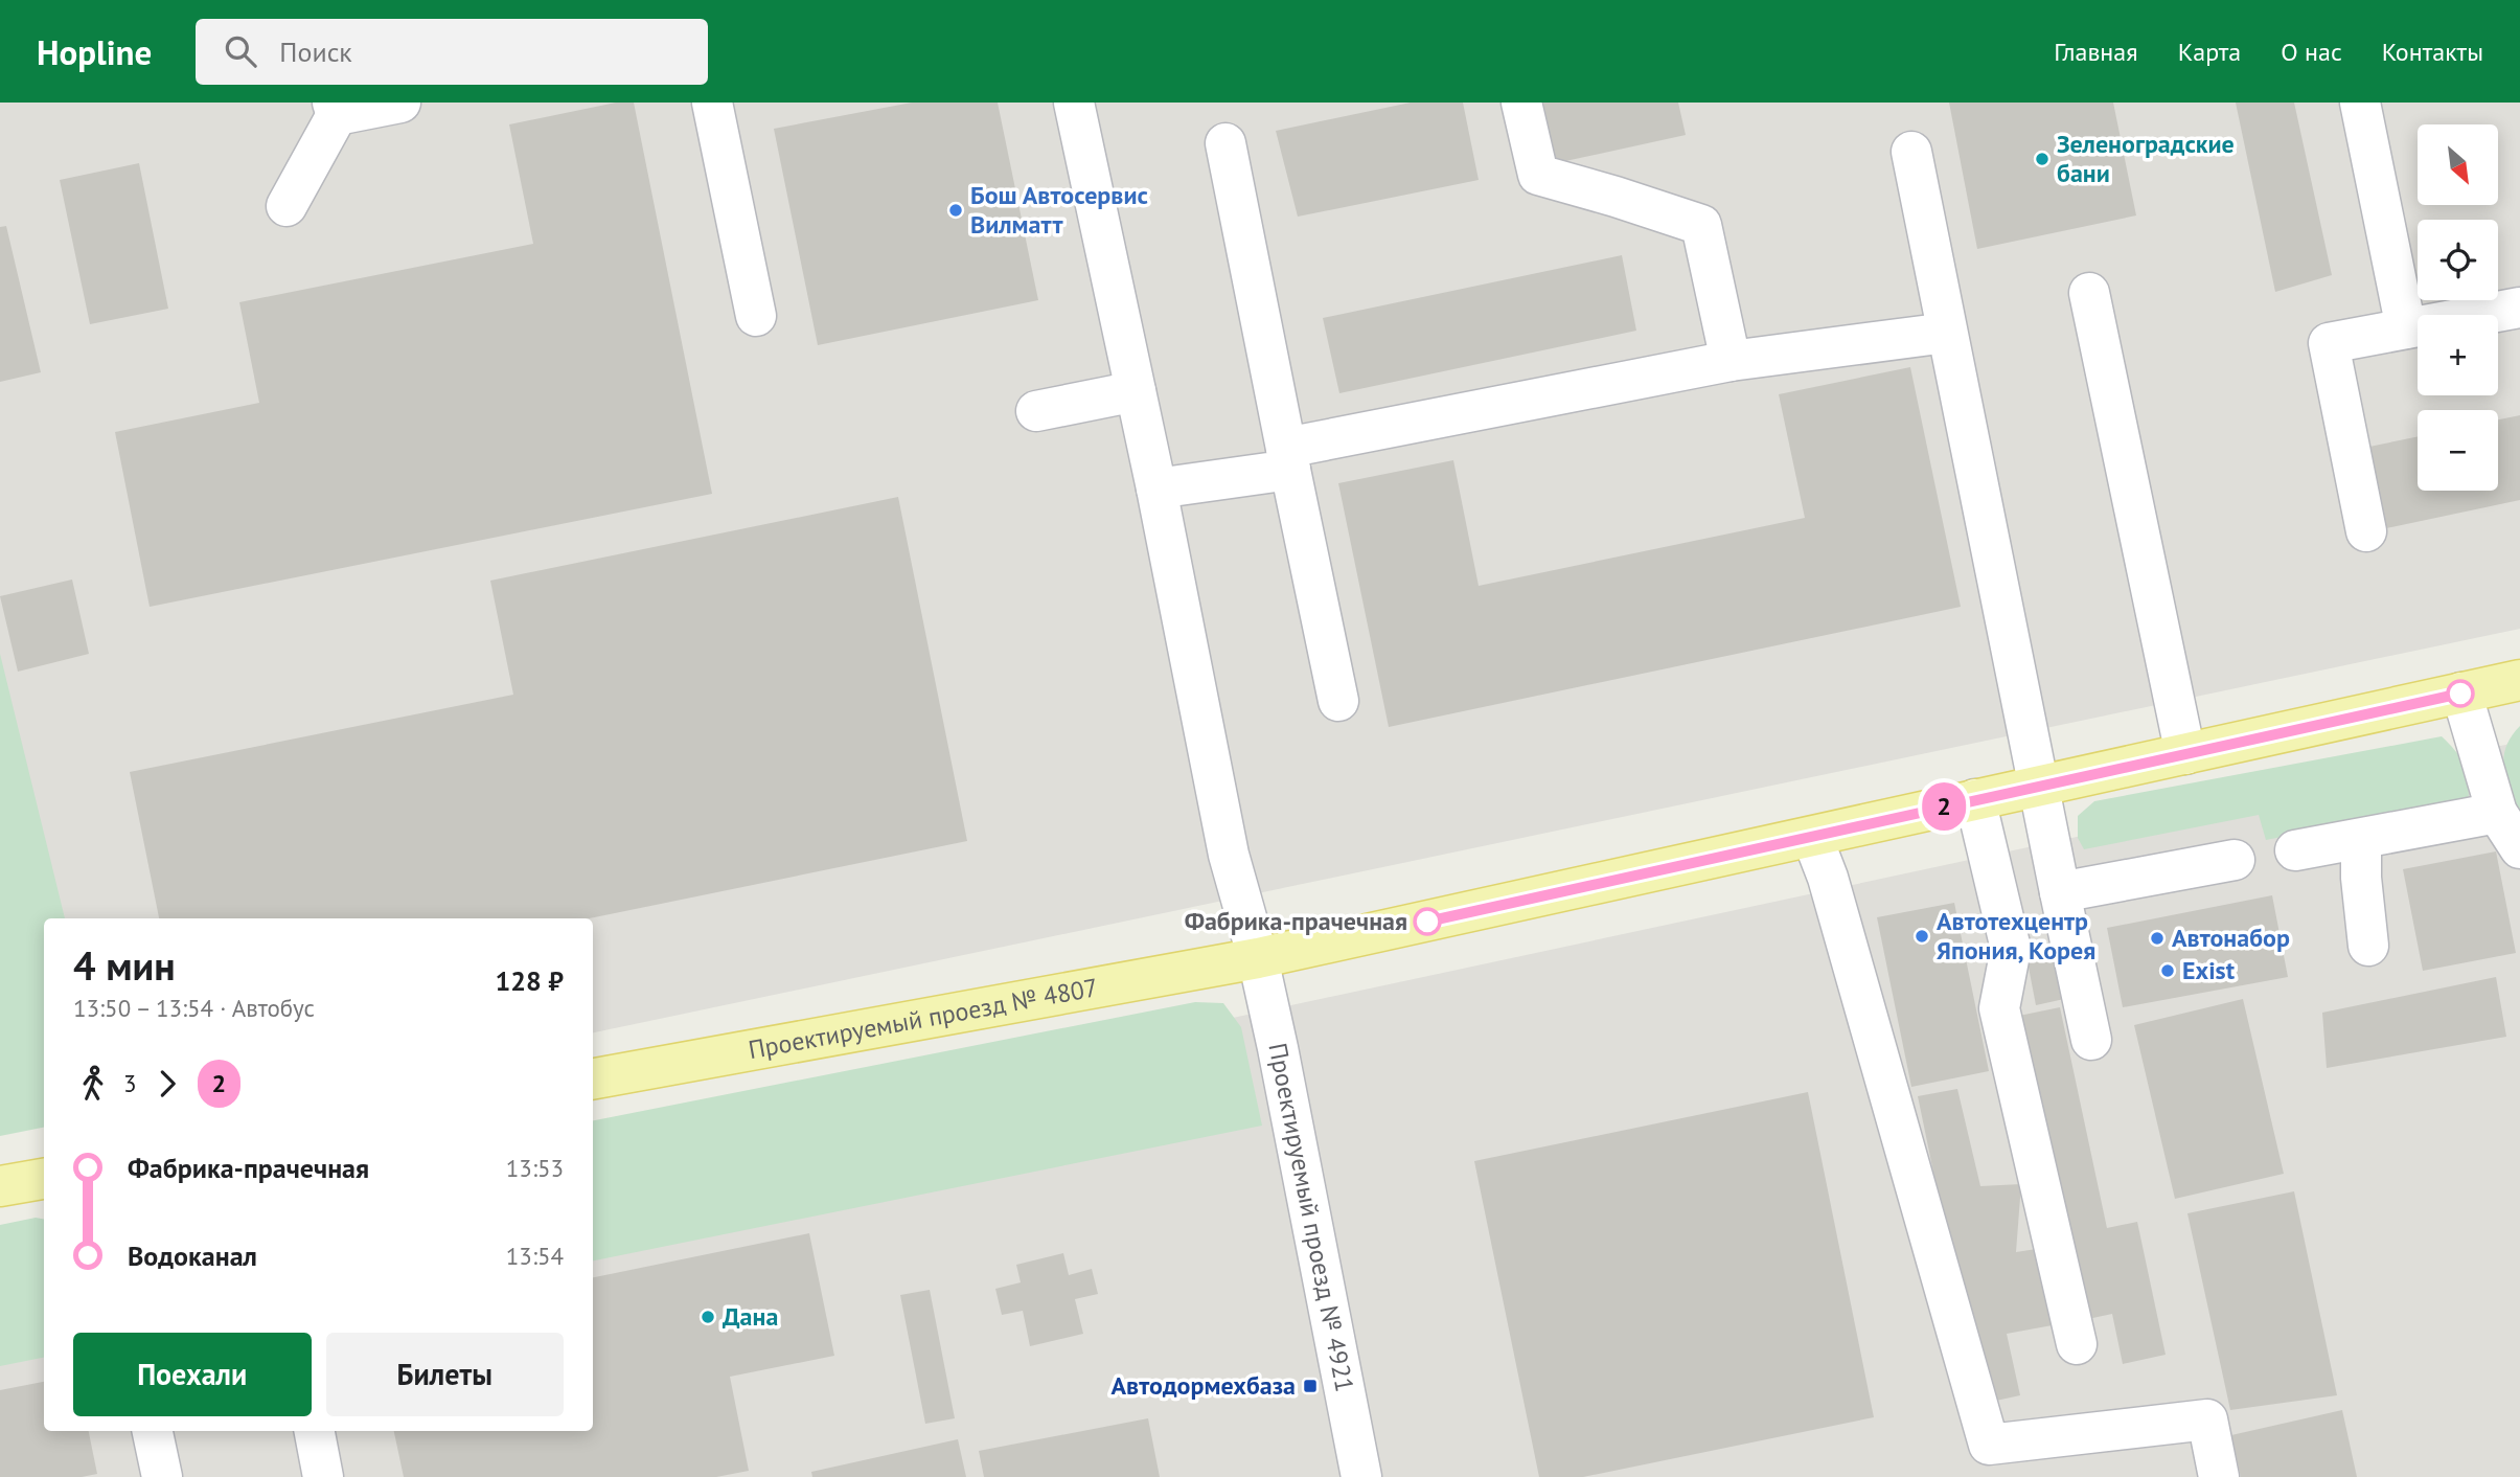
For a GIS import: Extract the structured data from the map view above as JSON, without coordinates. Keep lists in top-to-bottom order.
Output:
{
  "streets": {
    "main road": ["Проектируемый проезд № 4807"],
    "street": ["Проектируемый проезд № 4921"]
  },
  "crossings": [
    ["Проектируемый проезд № 4807", "Проектируемый проезд № 4921"]
  ],
  "places": {
    "other": [
      "Зеленоградские бани",
      "Бош Автосервис Вилматт",
      "Фабрика-прачечная",
      "Автотехцентр Япония, Корея",
      "Автонабор",
      "Exist",
      "Дана"
    ],
    "transit": ["Автодормехбаза"]
  },
  "lines": ["bus line 2"],
  "north": "bottom right",
  "page": {
    "header": "Hopline",
    "search": "Поиск",
    "nav": [
      "Главная",
      "Карта",
      "О нас",
      "Контакты"
    ],
    "on_map": "2",
    "map_buttons": ["+", "−"],
    "heading": ["4 мин", "13:50 – 13:54 · Автобус", "128 ₽"],
    "legs": ["3", "2"],
    "list": [
      {
        "name": "Фабрика-прачечная",
        "value": "13:53"
      },
      {
        "name": "Водоканал",
        "value": "13:54"
      }
    ],
    "buttons": ["Поехали", "Билеты"]
  }
}
